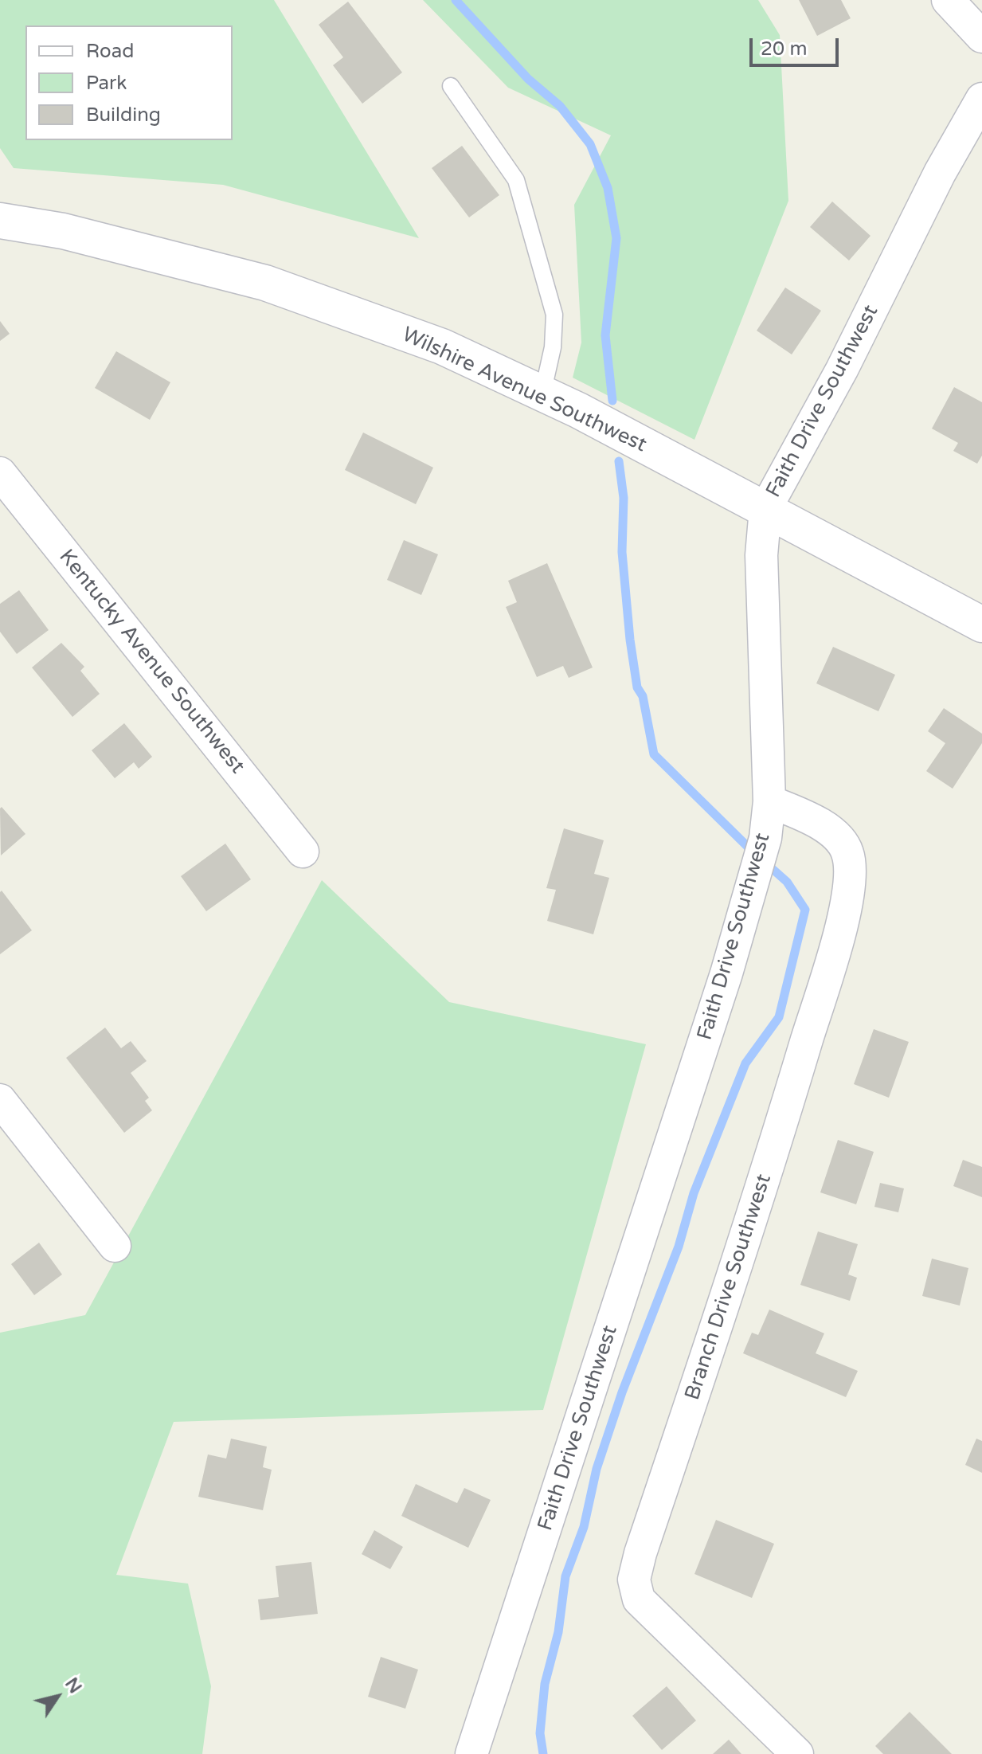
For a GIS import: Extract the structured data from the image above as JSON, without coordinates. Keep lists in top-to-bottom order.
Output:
{
  "streets": {
    "street": [
      "Wilshire Avenue Southwest",
      "Faith Drive Southwest",
      "Kentucky Avenue Southwest",
      "Branch Drive Southwest"
    ]
  },
  "crossings": [
    ["Wilshire Avenue Southwest", "Faith Drive Southwest"],
    ["Faith Drive Southwest", "Branch Drive Southwest"]
  ],
  "legend": ["Road", "Park", "Building"],
  "scale_bar": "20 m",
  "north": "top right"
}
